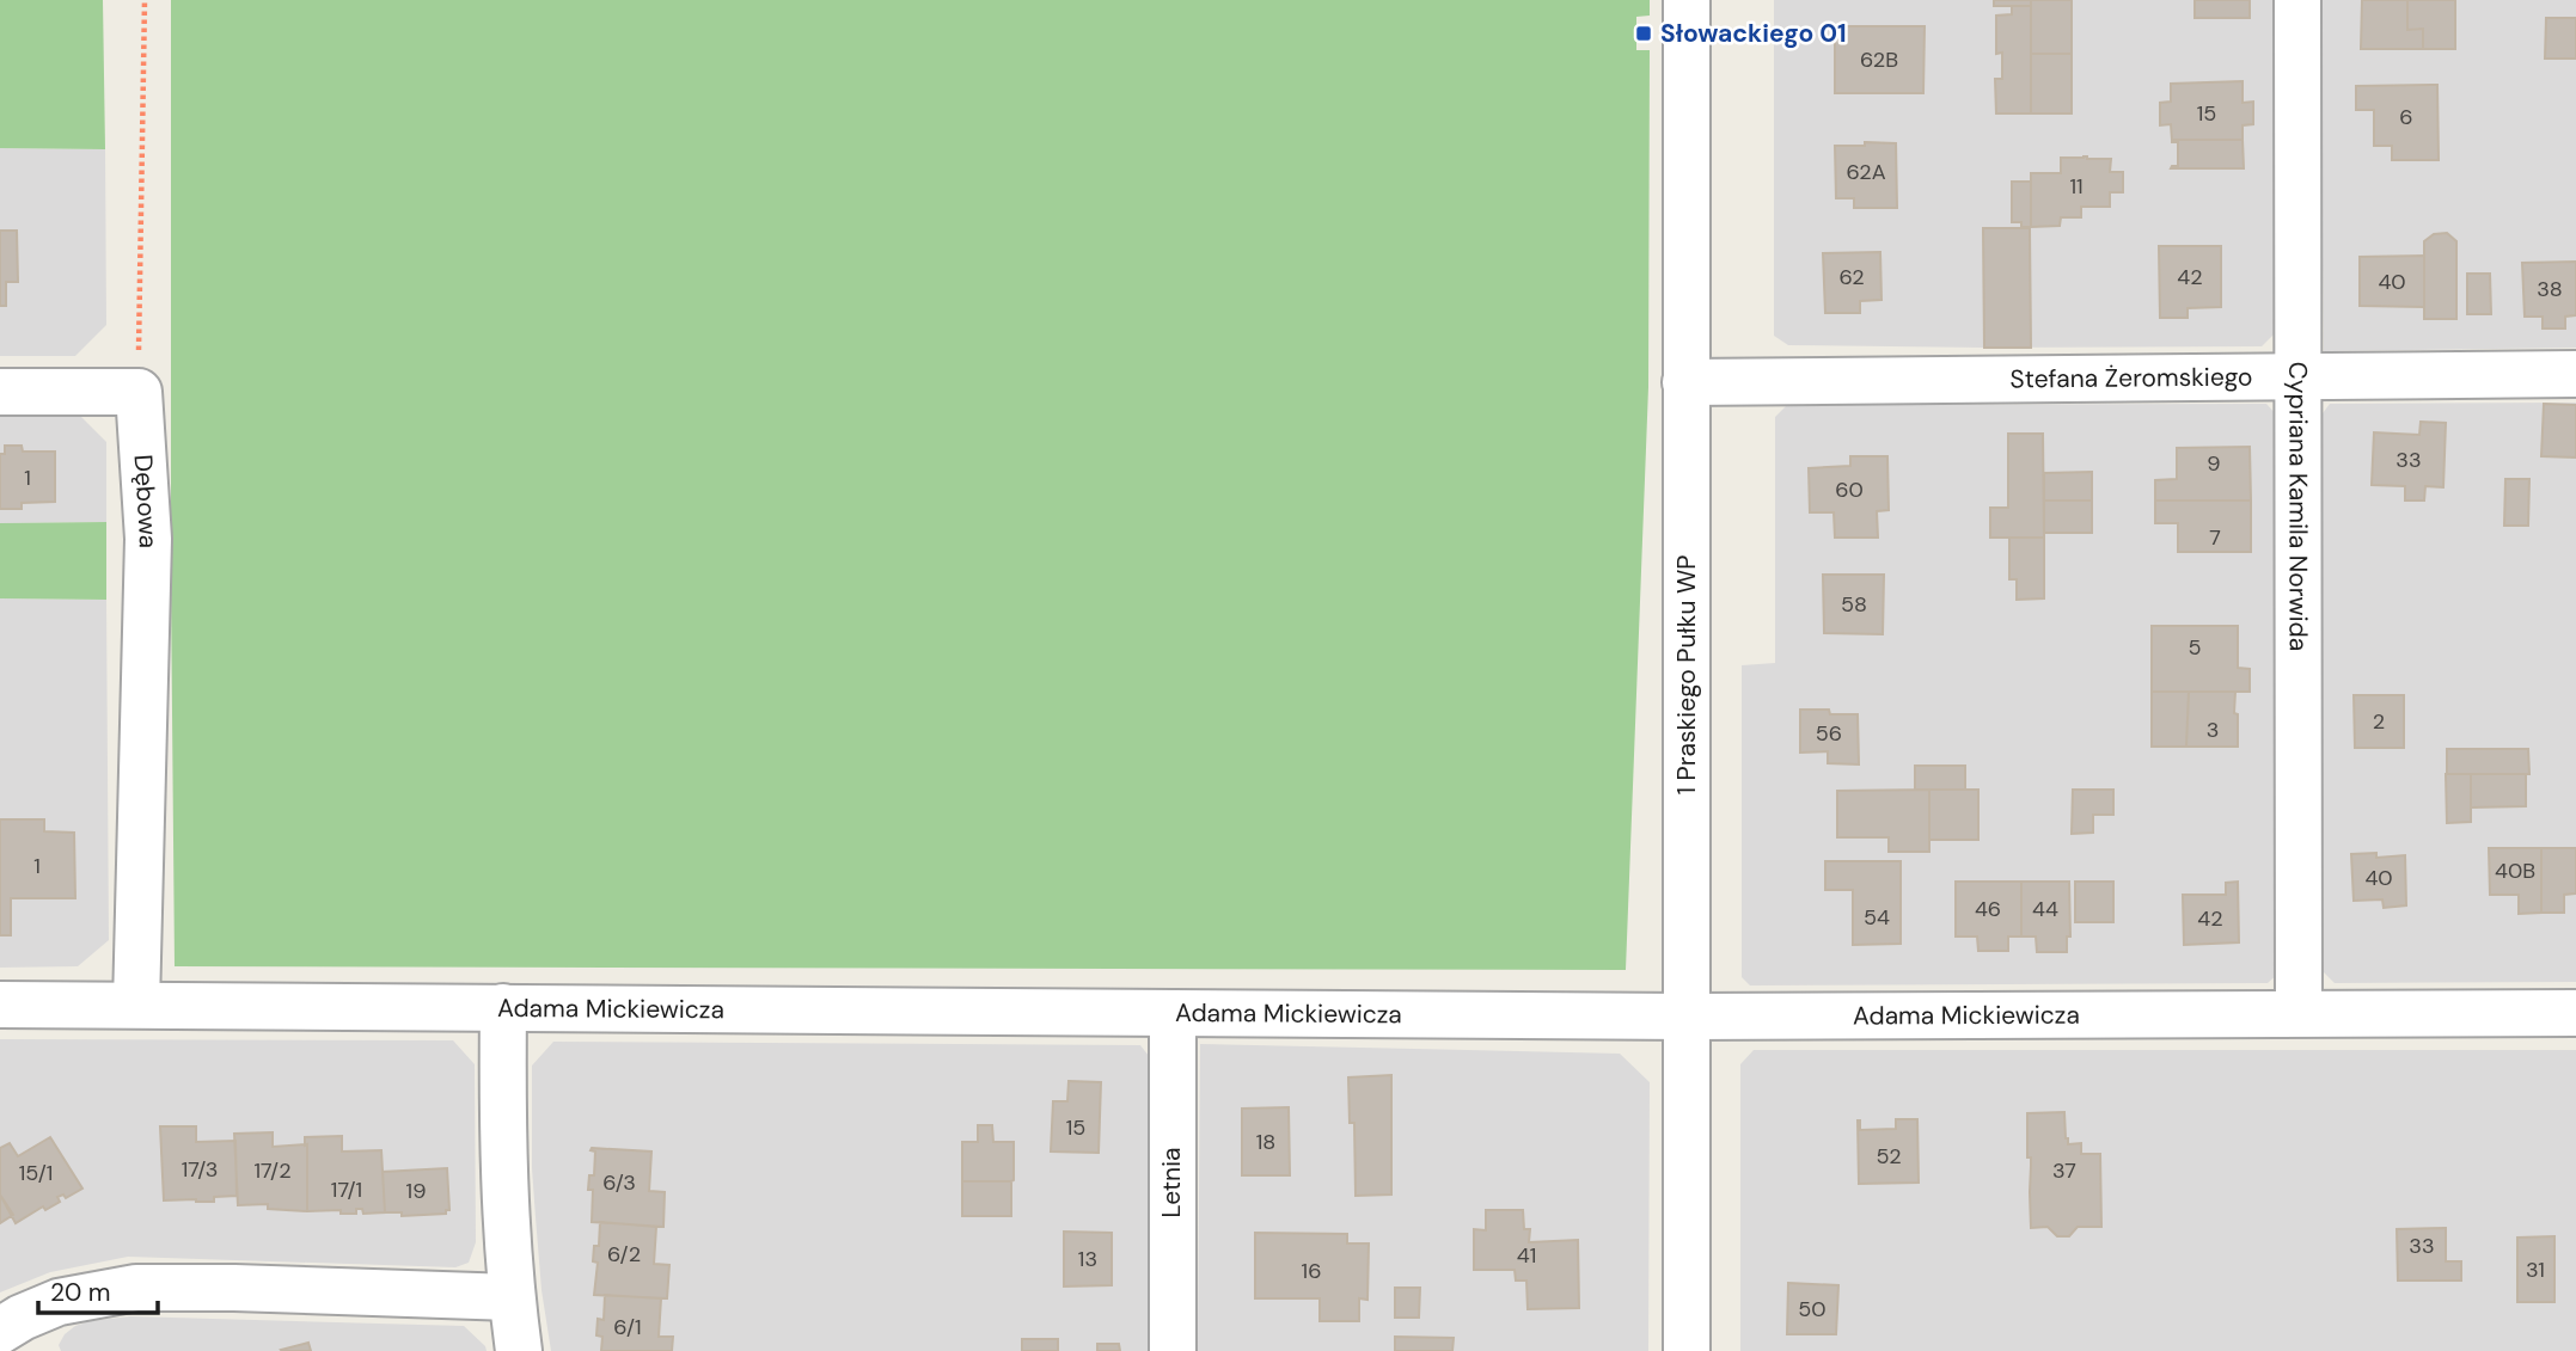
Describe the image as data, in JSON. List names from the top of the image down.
{
  "streets": {
    "street": [
      "Stefana Żeromskiego",
      "Dębowa",
      "Cypriana Kamila Norwida",
      "1 Praskiego Pułku WP",
      "Adama Mickiewicza",
      "Letnia"
    ]
  },
  "crossings": [
    ["Stefana Żeromskiego", "Cypriana Kamila Norwida"],
    ["Stefana Żeromskiego", "1 Praskiego Pułku WP"],
    ["Dębowa", "Adama Mickiewicza"],
    ["Cypriana Kamila Norwida", "Adama Mickiewicza"],
    ["1 Praskiego Pułku WP", "Adama Mickiewicza"],
    ["Adama Mickiewicza", "Letnia"]
  ],
  "places": {
    "transit": ["Słowackiego 01"]
  },
  "house_numbers": [
    "62B",
    "15",
    "6",
    "62A",
    "11",
    "62",
    "42",
    "40",
    "38",
    "33",
    "9",
    "1",
    "60",
    "7",
    "58",
    "5",
    "2",
    "3",
    "56",
    "1",
    "40B",
    "40",
    "46",
    "44",
    "54",
    "42",
    "15",
    "18",
    "52",
    "17/3",
    "17/2",
    "37",
    "15/1",
    "6/3",
    "17/1",
    "19",
    "33",
    "6/2",
    "41",
    "13",
    "31",
    "16",
    "50",
    "6/1"
  ],
  "scale_bar": "20 m"
}
